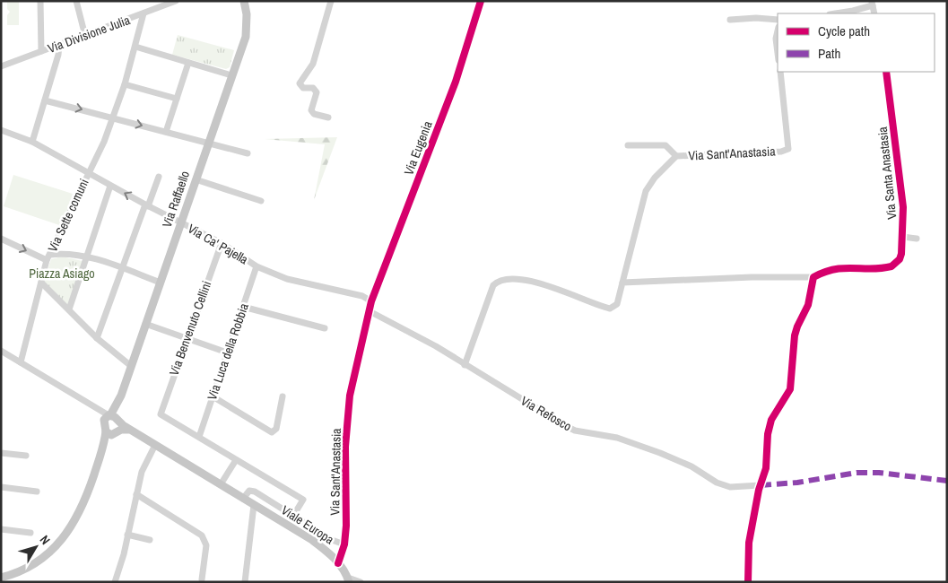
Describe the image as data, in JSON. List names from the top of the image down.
{
  "streets": {
    "main road": ["Via Raffaello", "Viale Europa"],
    "street": [
      "Via Divisione Julia",
      "Via Eugenia",
      "Via Sant'Anastasia",
      "Via Santa Anastasia",
      "Via Sette comuni",
      "Via Ca' Pajella",
      "Via Benvenuto Cellini",
      "Via Luca della Robbia",
      "Via Refosco"
    ]
  },
  "crossings": [
    ["Via Divisione Julia", "Via Sette comuni"],
    ["Via Eugenia", "Via Sant'Anastasia"],
    ["Via Eugenia", "Via Ca' Pajella"],
    ["Via Sant'Anastasia", "Via Ca' Pajella"],
    ["Via Sant'Anastasia", "Via Refosco"],
    ["Via Sant'Anastasia", "Viale Europa"],
    ["Via Raffaello", "Via Ca' Pajella"],
    ["Via Raffaello", "Viale Europa"],
    ["Via Sette comuni", "Via Ca' Pajella"],
    ["Via Sette comuni", "Viale Europa"],
    ["Via Ca' Pajella", "Via Benvenuto Cellini"],
    ["Via Ca' Pajella", "Via Luca della Robbia"],
    ["Via Benvenuto Cellini", "Via Luca della Robbia"]
  ],
  "parks": ["Piazza Asiago"],
  "legend": ["Cycle path", "Path"],
  "north": "top right"
}
